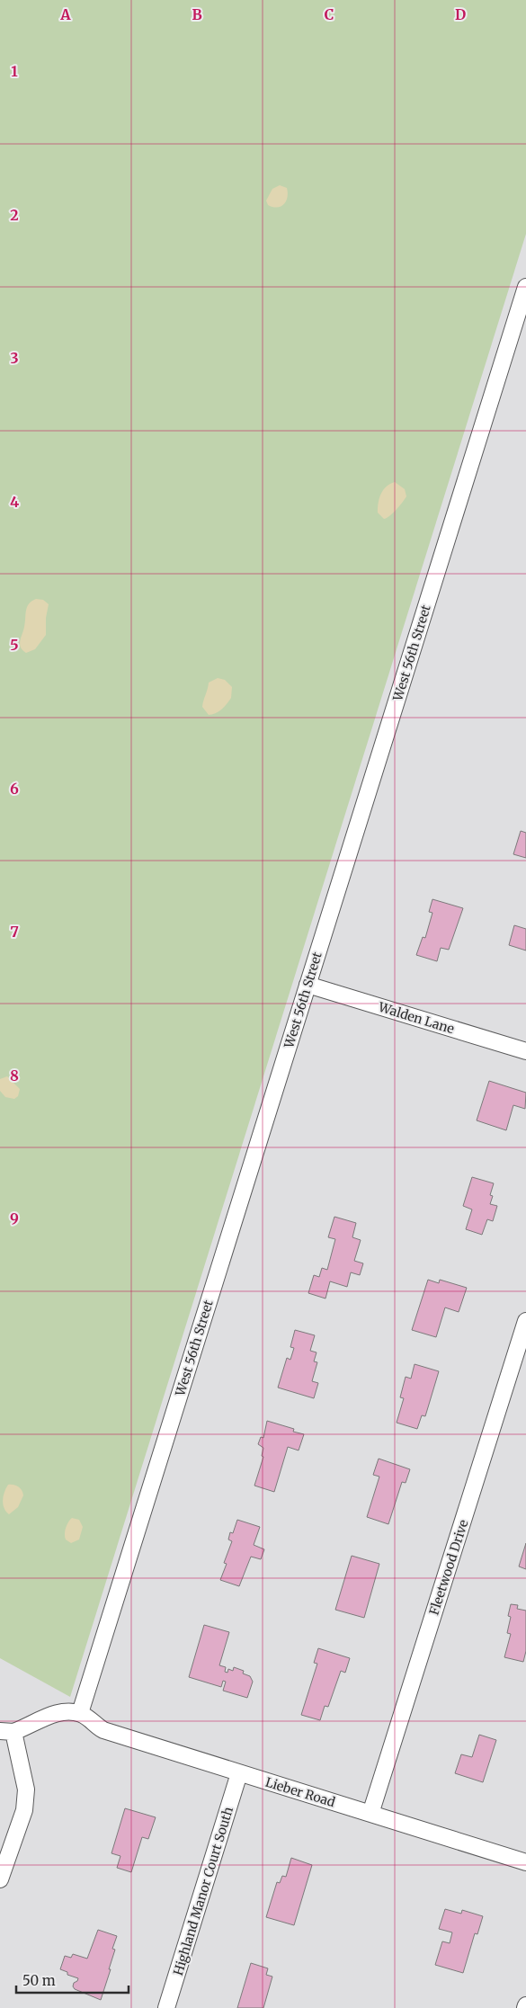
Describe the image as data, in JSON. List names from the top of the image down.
{
  "streets": {
    "street": [
      "West 56th Street",
      "Walden Lane",
      "Fleetwood Drive",
      "Lieber Road",
      "Highland Manor Court South"
    ]
  },
  "crossings": [
    ["West 56th Street", "Walden Lane"],
    ["West 56th Street", "Lieber Road"],
    ["Fleetwood Drive", "Lieber Road"],
    ["Lieber Road", "Highland Manor Court South"]
  ],
  "scale_bar": "50 m",
  "grid": {
    "columns": [
      "A",
      "B",
      "C",
      "D"
    ],
    "rows": [
      "1",
      "2",
      "3",
      "4",
      "5",
      "6",
      "7",
      "8",
      "9"
    ]
  }
}
